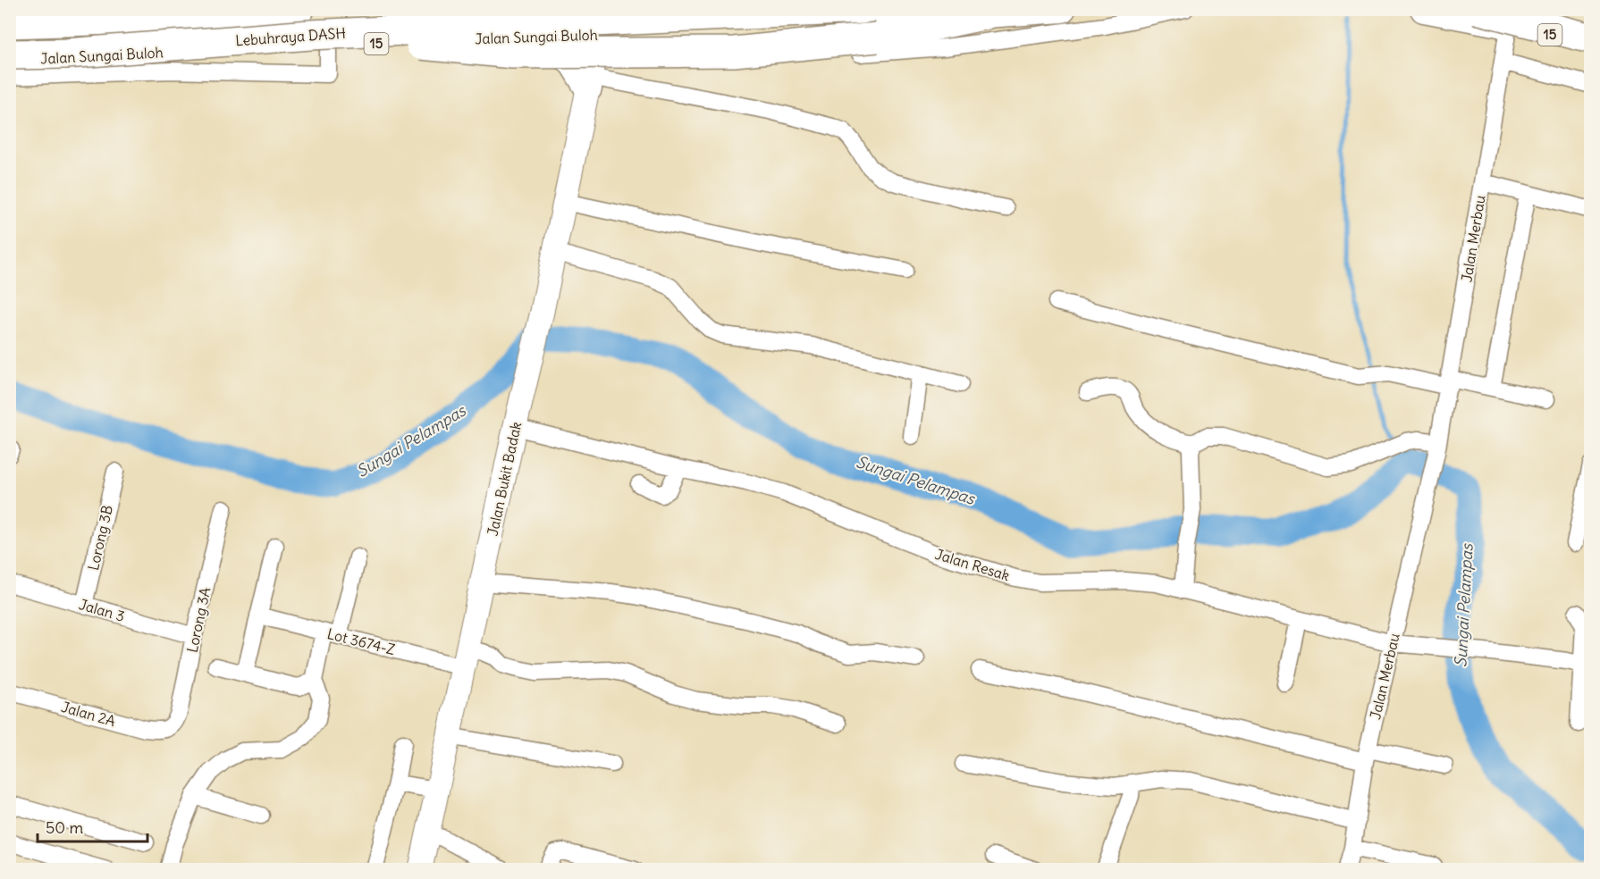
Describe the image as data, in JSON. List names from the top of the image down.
{
  "streets": {
    "highway": ["15", "Lebuhraya DASH", "Jalan Sungai Buloh"],
    "main road": ["Jalan Bukit Badak"],
    "street": [
      "Jalan Merbau",
      "Lorong 3B",
      "Jalan Resak",
      "Jalan 3",
      "Lorong 3A",
      "Lot 3674-Z",
      "Jalan 2A"
    ]
  },
  "crossings": [
    ["15", "Jalan Merbau"],
    ["Lebuhraya DASH", "Jalan Sungai Buloh"],
    ["Jalan Sungai Buloh", "Jalan Bukit Badak"],
    ["Jalan Merbau", "Jalan Resak"],
    ["Jalan Bukit Badak", "Jalan Resak"],
    ["Jalan Bukit Badak", "Lot 3674-Z"],
    ["Lorong 3B", "Jalan 3"],
    ["Jalan 3", "Lorong 3A"],
    ["Lorong 3A", "Jalan 2A"]
  ],
  "water": ["Sungai Pelampas"],
  "scale_bar": "50 m"
}
